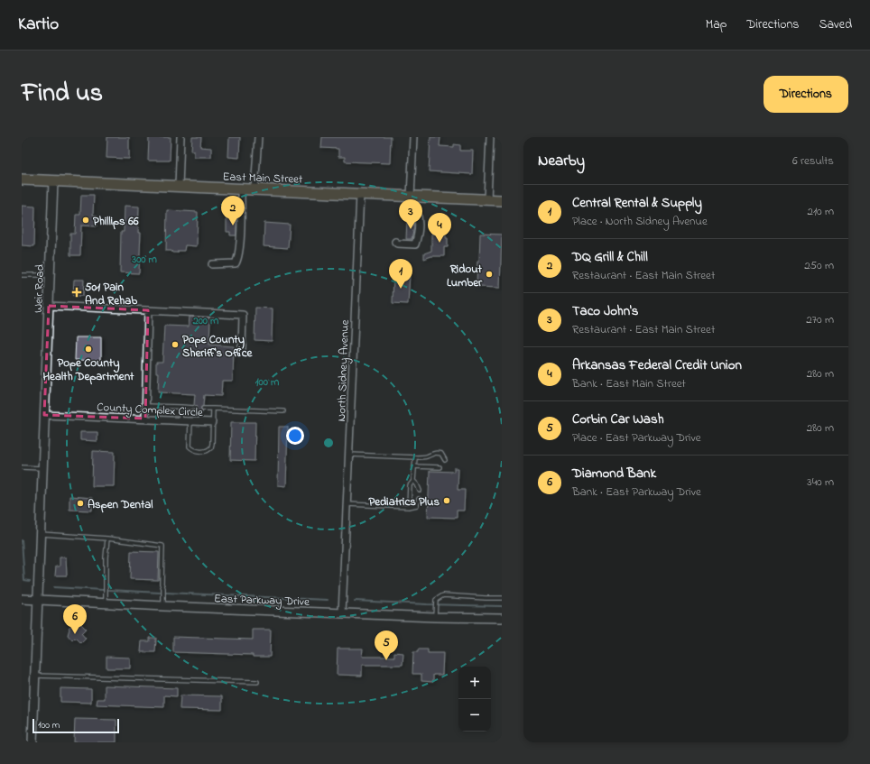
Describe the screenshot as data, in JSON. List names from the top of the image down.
{
  "streets": {
    "main road": ["East Main Street", "Weir Road", "East Parkway Drive"],
    "street": ["North Sidney Avenue", "County Complex Circle"]
  },
  "crossings": [
    ["East Main Street", "Weir Road"],
    ["East Main Street", "North Sidney Avenue"],
    ["Weir Road", "County Complex Circle"],
    ["Weir Road", "East Parkway Drive"],
    ["North Sidney Avenue", "East Parkway Drive"]
  ],
  "places": {
    "other": [
      "Phillips 66",
      "Ridout Lumber",
      "Pope County Sheriff's Office",
      "Pope County Health Department",
      "Pediatrics Plus",
      "Aspen Dental"
    ],
    "health": ["501 Pain And Rehab"]
  },
  "scale_bar": "100 m",
  "page": {
    "header": "Kartio",
    "nav": ["Map", "Directions", "Saved"],
    "title": "Find us",
    "buttons": "Directions",
    "heading": ["Nearby", "6 results"],
    "list": [
      {
        "mark": "1",
        "name": "Central Rental & Supply",
        "note": "Place · North Sidney Avenue",
        "value": "210 m"
      },
      {
        "mark": "2",
        "name": "DQ Grill & Chill",
        "note": "Restaurant · East Main Street",
        "value": "250 m"
      },
      {
        "mark": "3",
        "name": "Taco John's",
        "note": "Restaurant · East Main Street",
        "value": "270 m"
      },
      {
        "mark": "4",
        "name": "Arkansas Federal Credit Union",
        "note": "Bank · East Main Street",
        "value": "280 m"
      },
      {
        "mark": "5",
        "name": "Corbin Car Wash",
        "note": "Place · East Parkway Drive",
        "value": "280 m"
      },
      {
        "mark": "6",
        "name": "Diamond Bank",
        "note": "Bank · East Parkway Drive",
        "value": "340 m"
      }
    ],
    "pins": [
      "2",
      "3",
      "4",
      "1",
      "6",
      "5"
    ],
    "map_buttons": ["+", "−"],
    "scale": "100 m"
  },
  "rings": ["300 m", "200 m", "100 m"]
}
